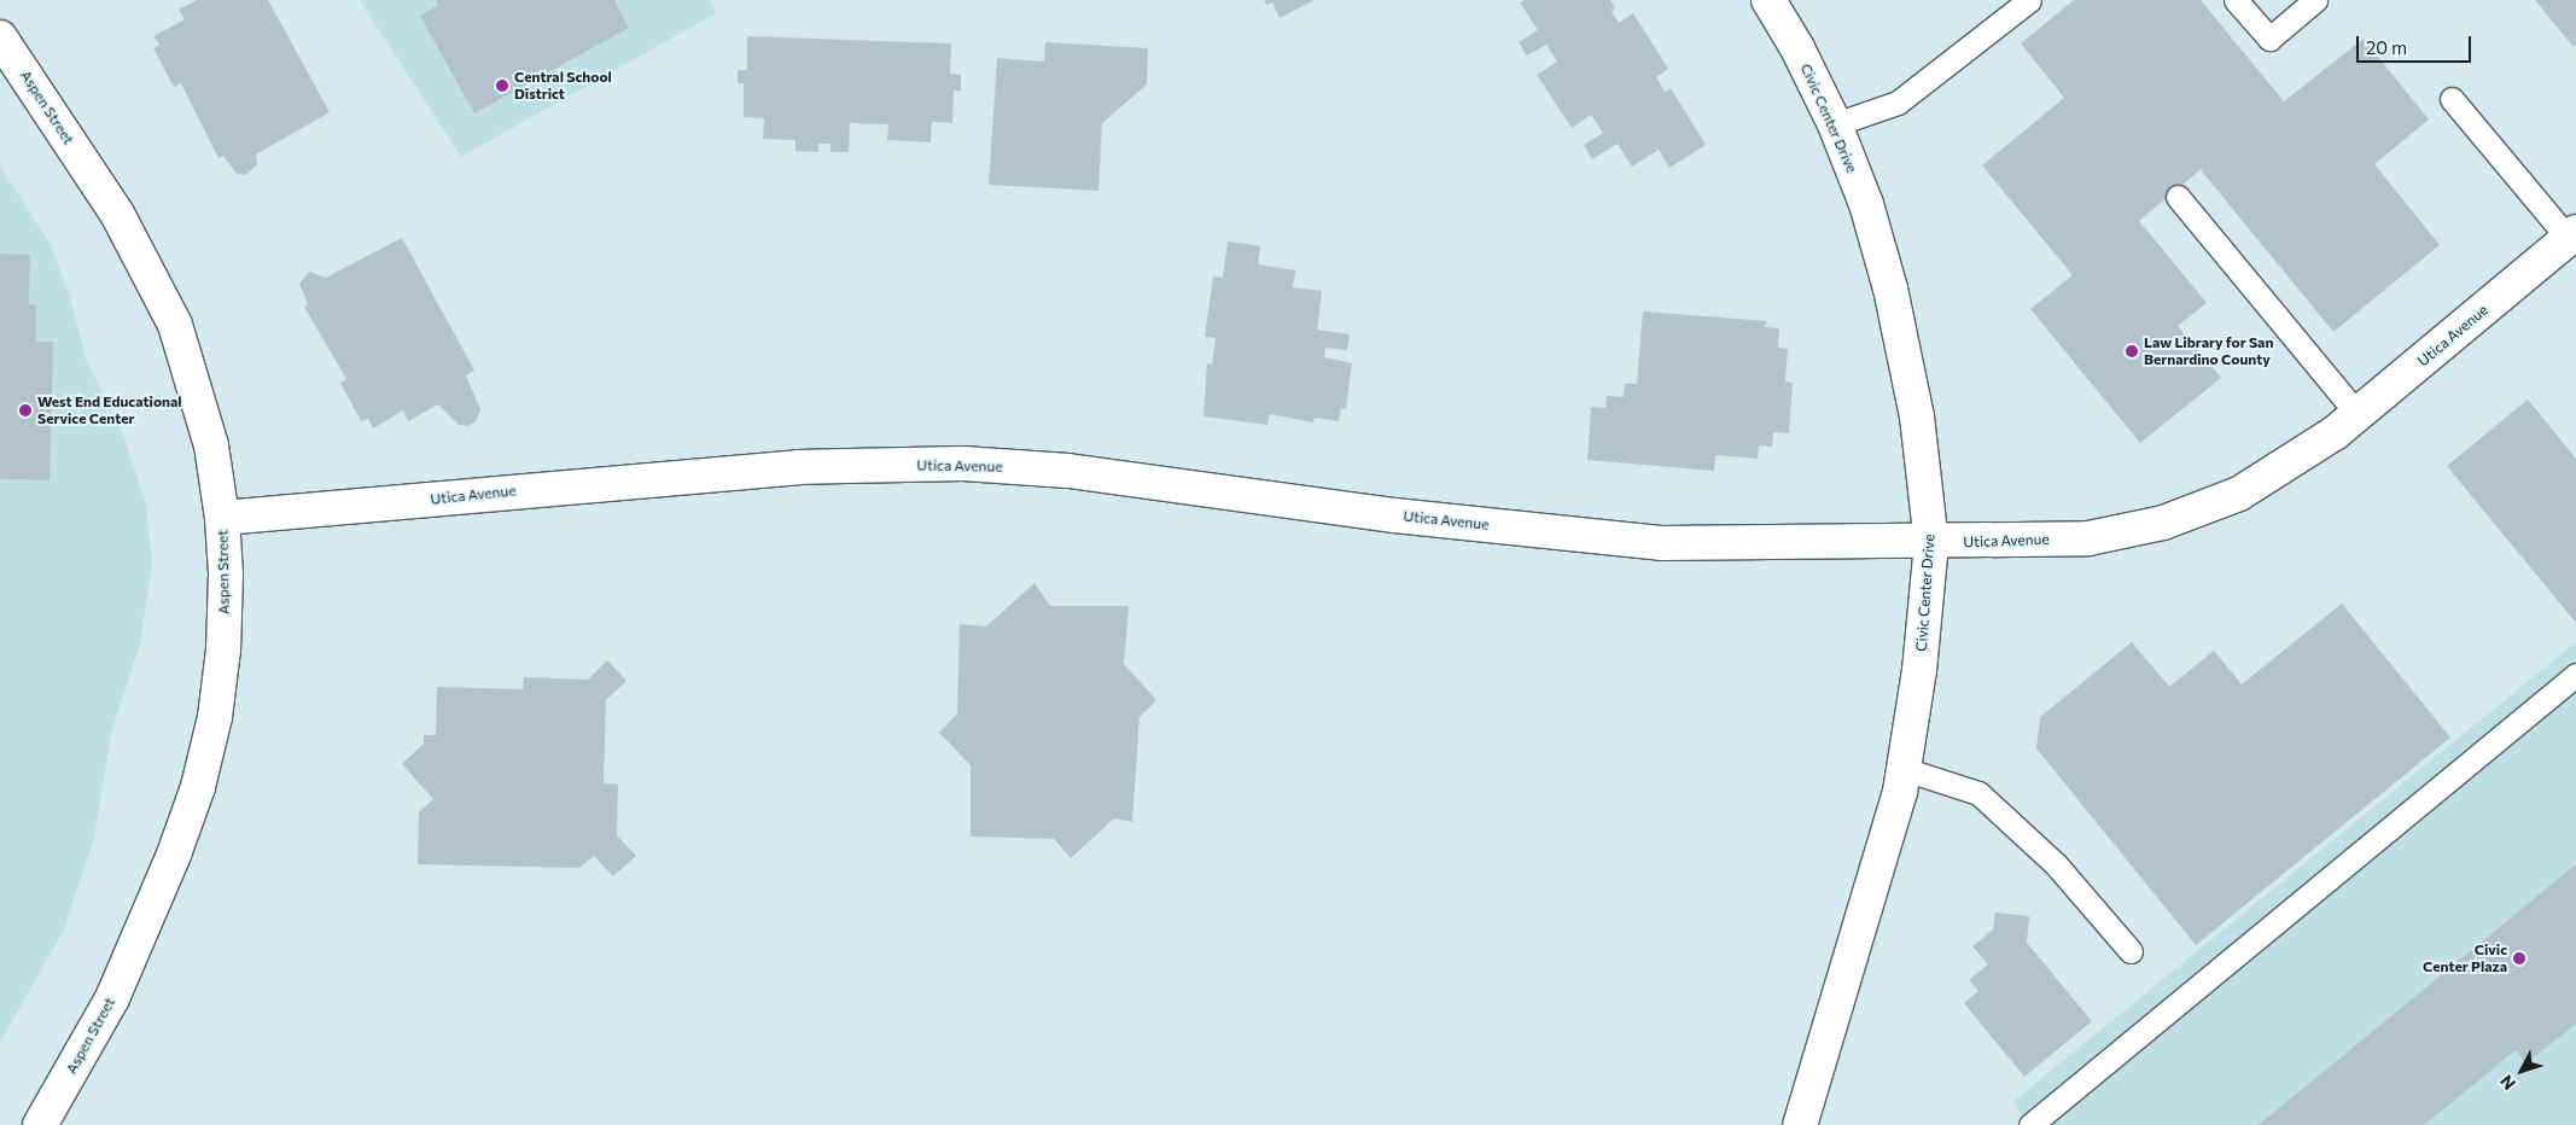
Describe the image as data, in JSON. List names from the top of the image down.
{
  "streets": {
    "street": ["Aspen Street", "Civic Center Drive", "Utica Avenue"]
  },
  "crossings": [
    ["Aspen Street", "Utica Avenue"],
    ["Civic Center Drive", "Utica Avenue"]
  ],
  "places": [
    "Central School District",
    "Law Library for San Bernardino County",
    "West End Educational Service Center",
    "Civic Center Plaza"
  ],
  "scale_bar": "20 m",
  "north": "bottom left"
}
